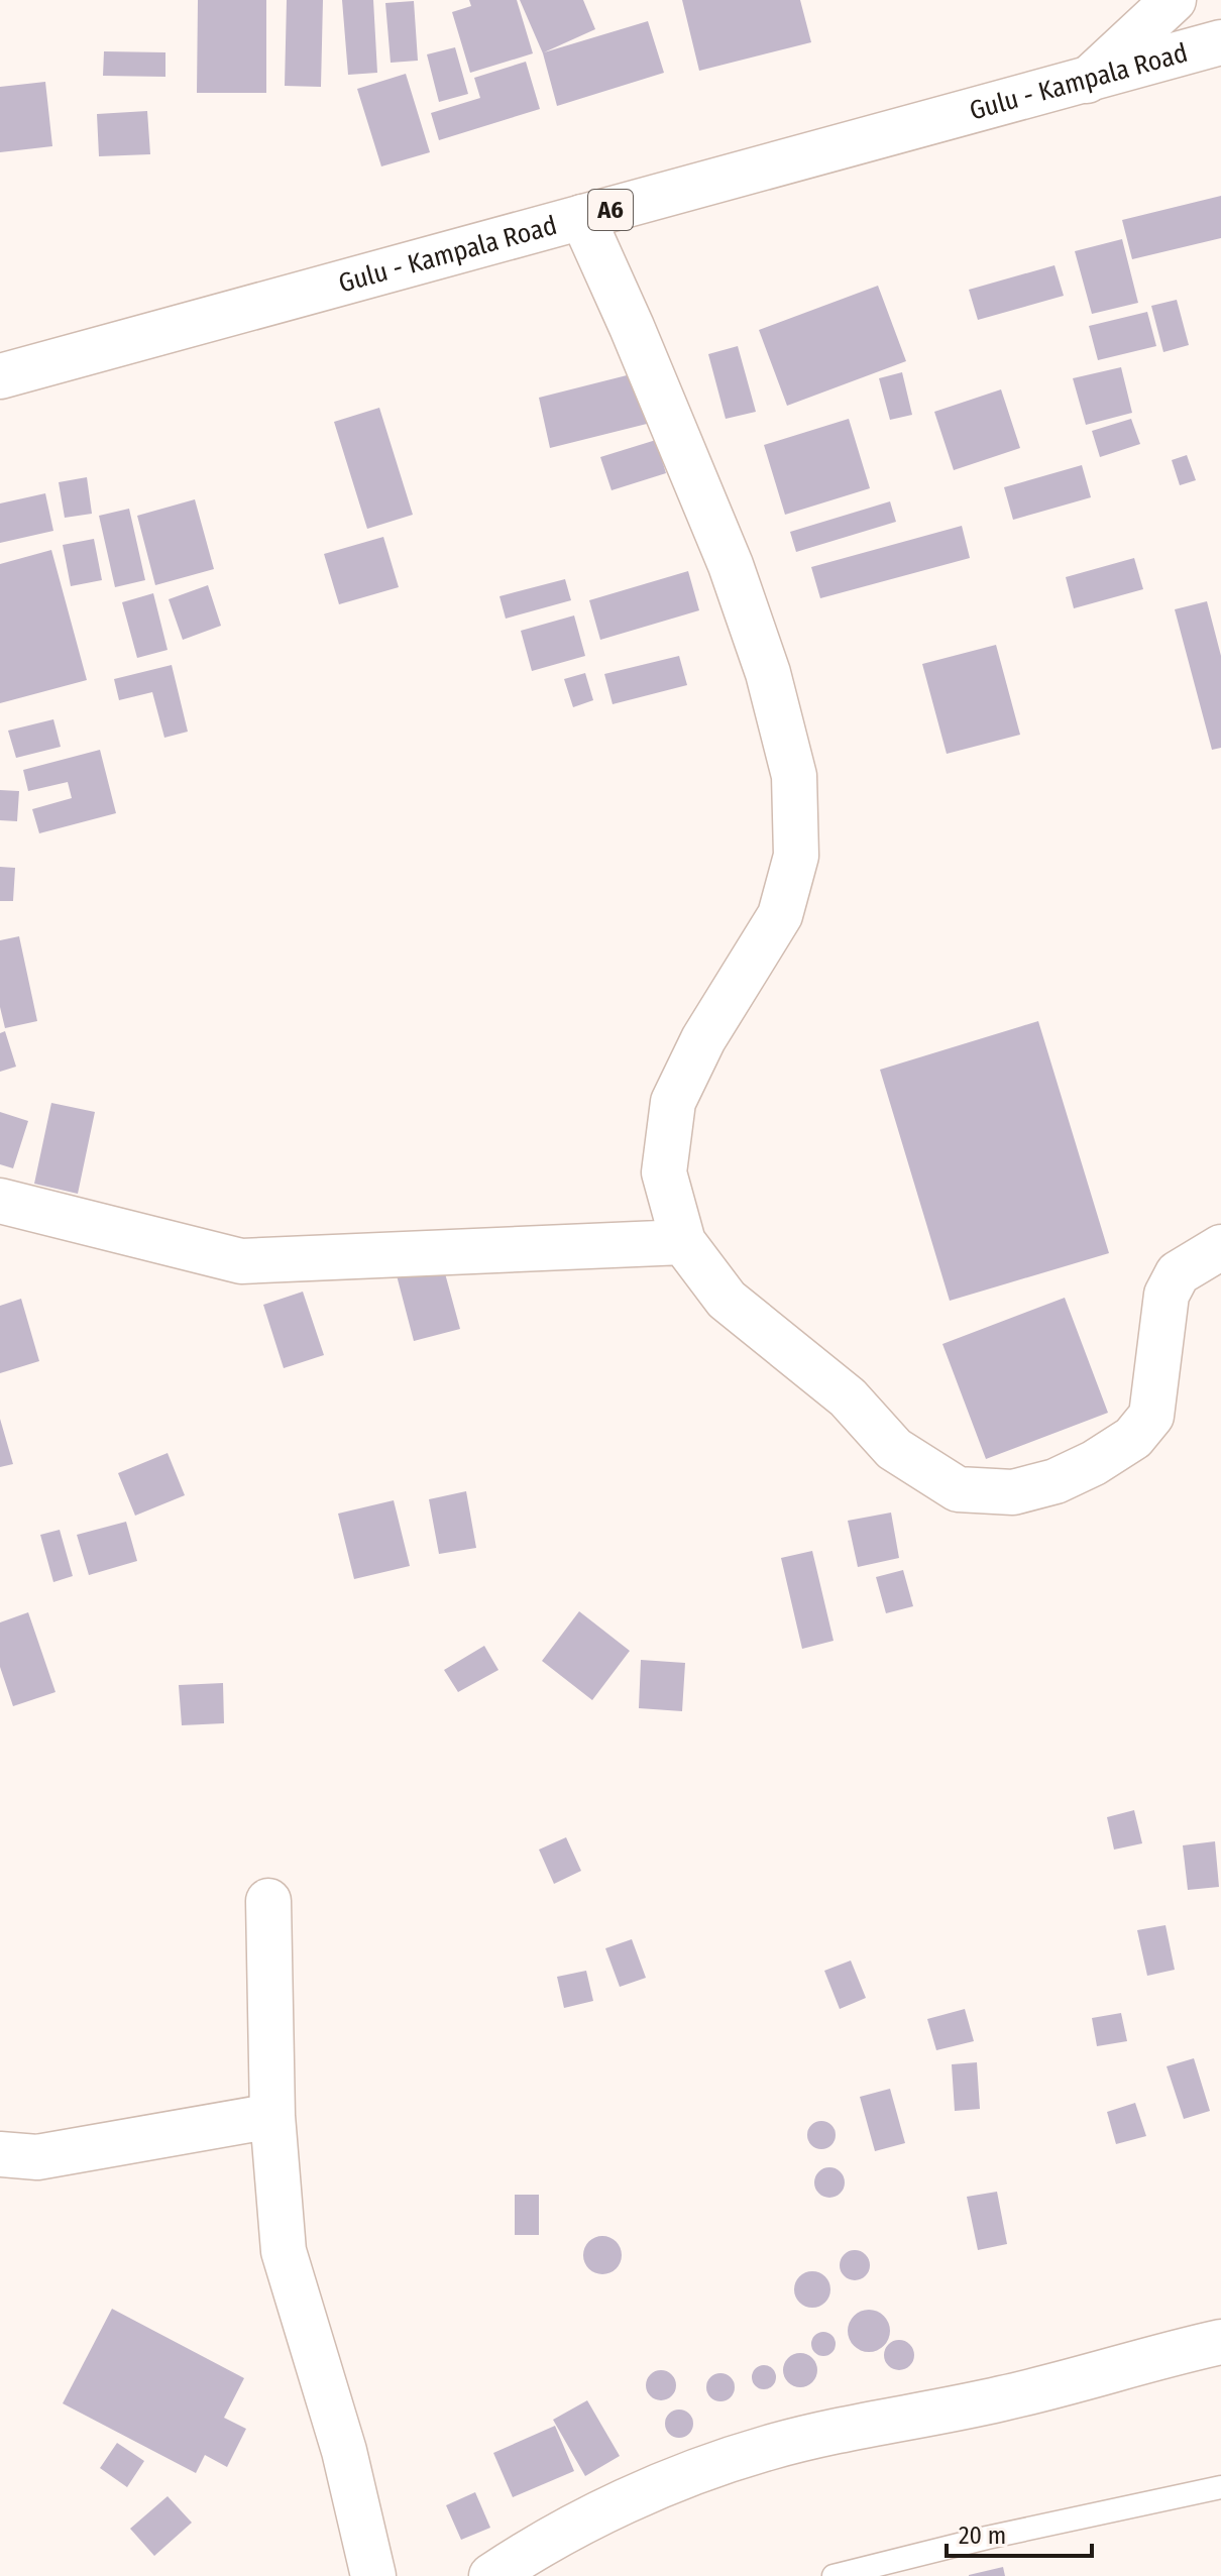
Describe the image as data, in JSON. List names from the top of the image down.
{
  "streets": {
    "street": ["Gulu - Kampala Road", "A6"]
  },
  "scale_bar": "20 m"
}
